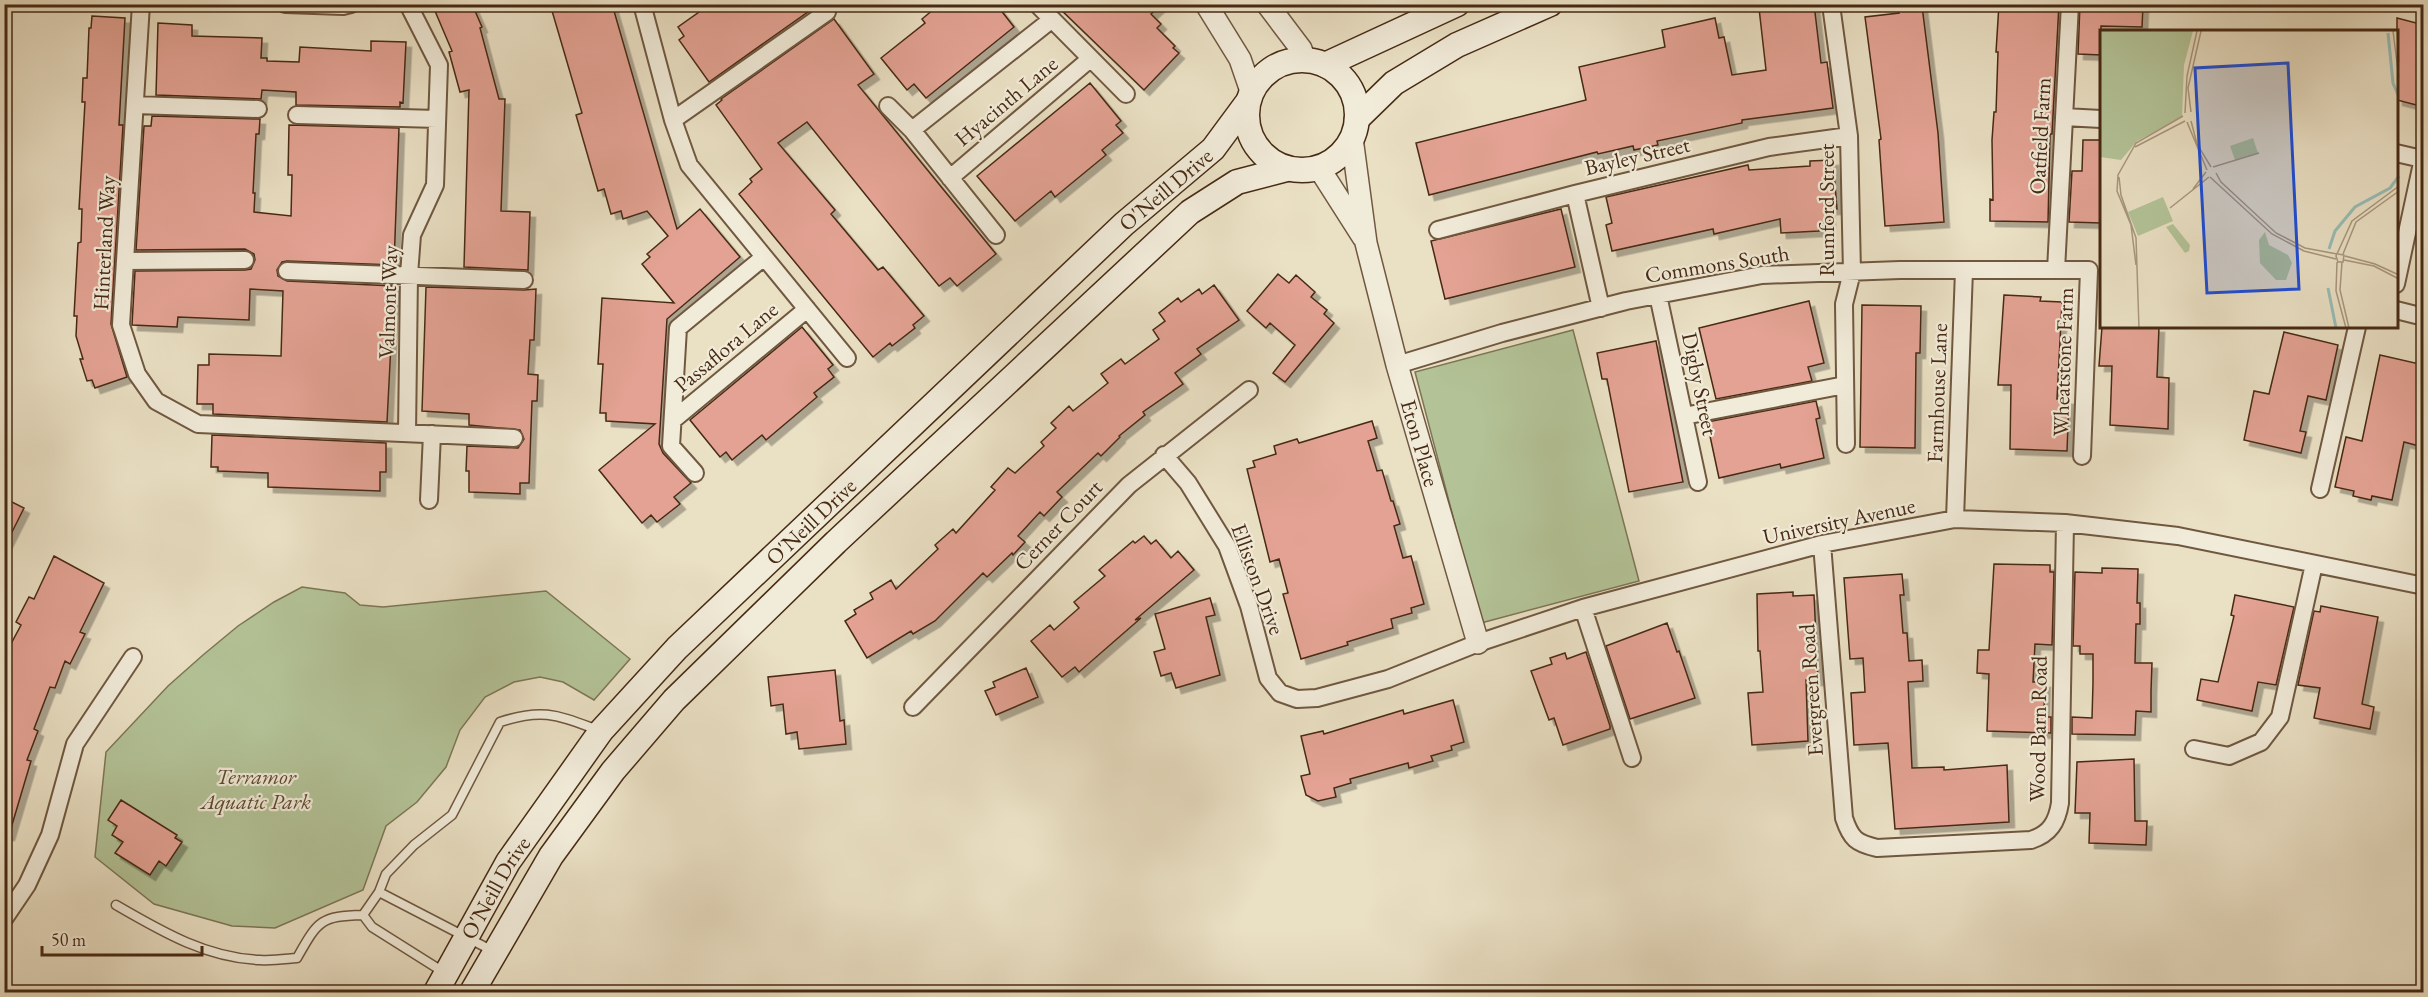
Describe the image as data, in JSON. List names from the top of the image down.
{
  "streets": {
    "main road": ["O'Neill Drive"],
    "street": [
      "Hyacinth Lane",
      "Oatfield Farm",
      "Bayley Street",
      "Rumford Street",
      "Hinterland Way",
      "Commons South",
      "Valmont Way",
      "Passaflora Lane",
      "Wheatstone Farm",
      "Digby Street",
      "Farmhouse Lane",
      "Eton Place",
      "University Avenue",
      "Cerner Court",
      "Elliston Drive",
      "Evergreen Road",
      "Wood Barn Road"
    ]
  },
  "crossings": [
    ["Oatfield Farm", "Commons South"],
    ["Bayley Street", "Rumford Street"],
    ["O'Neill Drive", "Eton Place"],
    ["Rumford Street", "Commons South"],
    ["Hinterland Way", "Valmont Way"],
    ["Commons South", "Wheatstone Farm"],
    ["Commons South", "Digby Street"],
    ["Commons South", "Farmhouse Lane"],
    ["Commons South", "Eton Place"],
    ["Farmhouse Lane", "University Avenue"],
    ["Eton Place", "University Avenue"],
    ["University Avenue", "Elliston Drive"],
    ["University Avenue", "Evergreen Road"],
    ["University Avenue", "Wood Barn Road"],
    ["Cerner Court", "Elliston Drive"],
    ["Evergreen Road", "Wood Barn Road"]
  ],
  "parks": ["Terramor Aquatic Park"],
  "scale_bar": "50 m"
}
